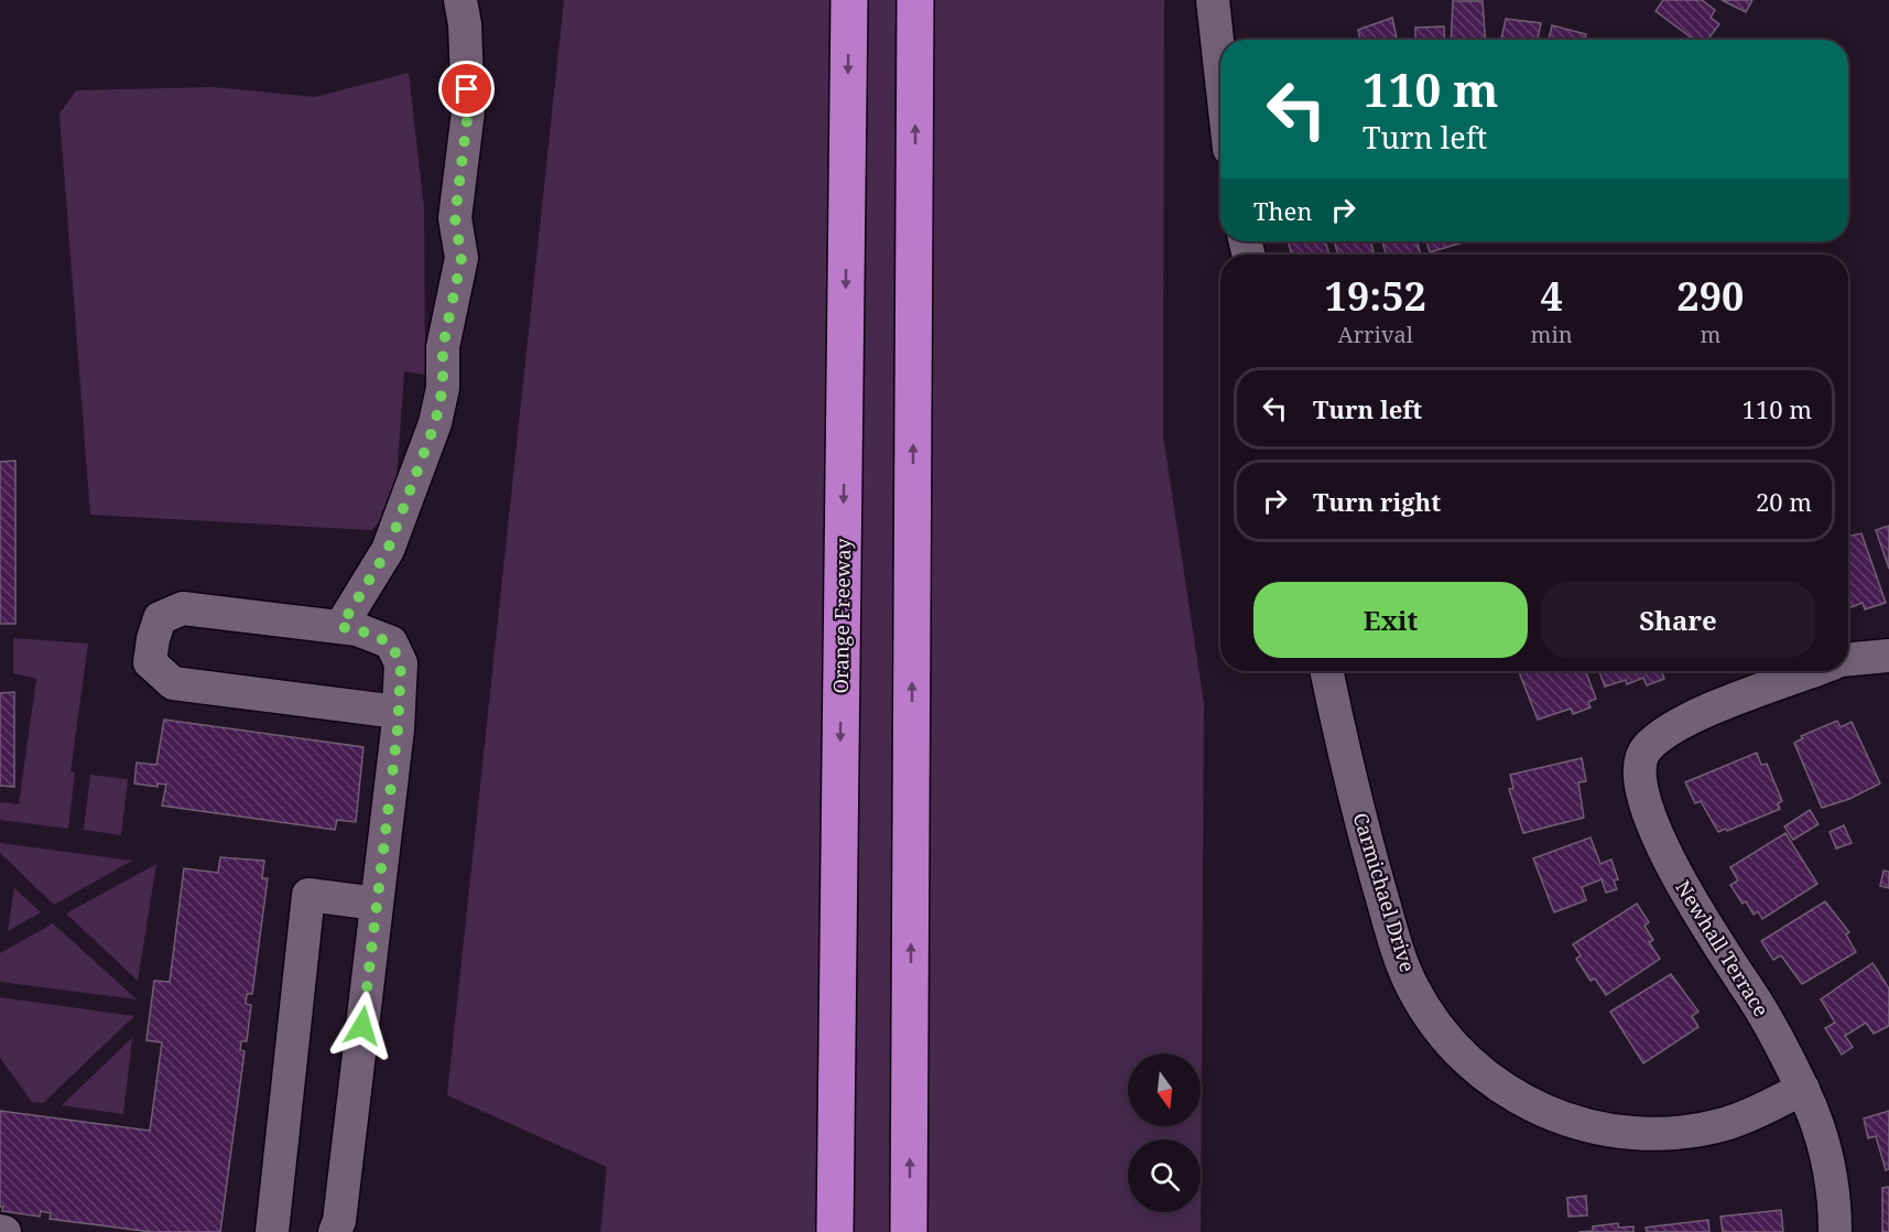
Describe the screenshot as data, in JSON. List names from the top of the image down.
{
  "streets": {
    "highway": ["Orange Freeway"],
    "street": ["Carmichael Drive", "Newhall Terrace"]
  },
  "crossings": [
    ["Carmichael Drive", "Newhall Terrace"]
  ],
  "north": "bottom",
  "page": {
    "turn": ["110 m", "Turn left"],
    "then": "Then",
    "eta": [
      "19:52",
      "Arrival",
      "4",
      "min",
      "290",
      "m"
    ],
    "list": [
      {
        "name": "Turn left",
        "value": "110 m"
      },
      {
        "name": "Turn right",
        "value": "20 m"
      }
    ],
    "buttons": ["Exit", "Share"]
  }
}
